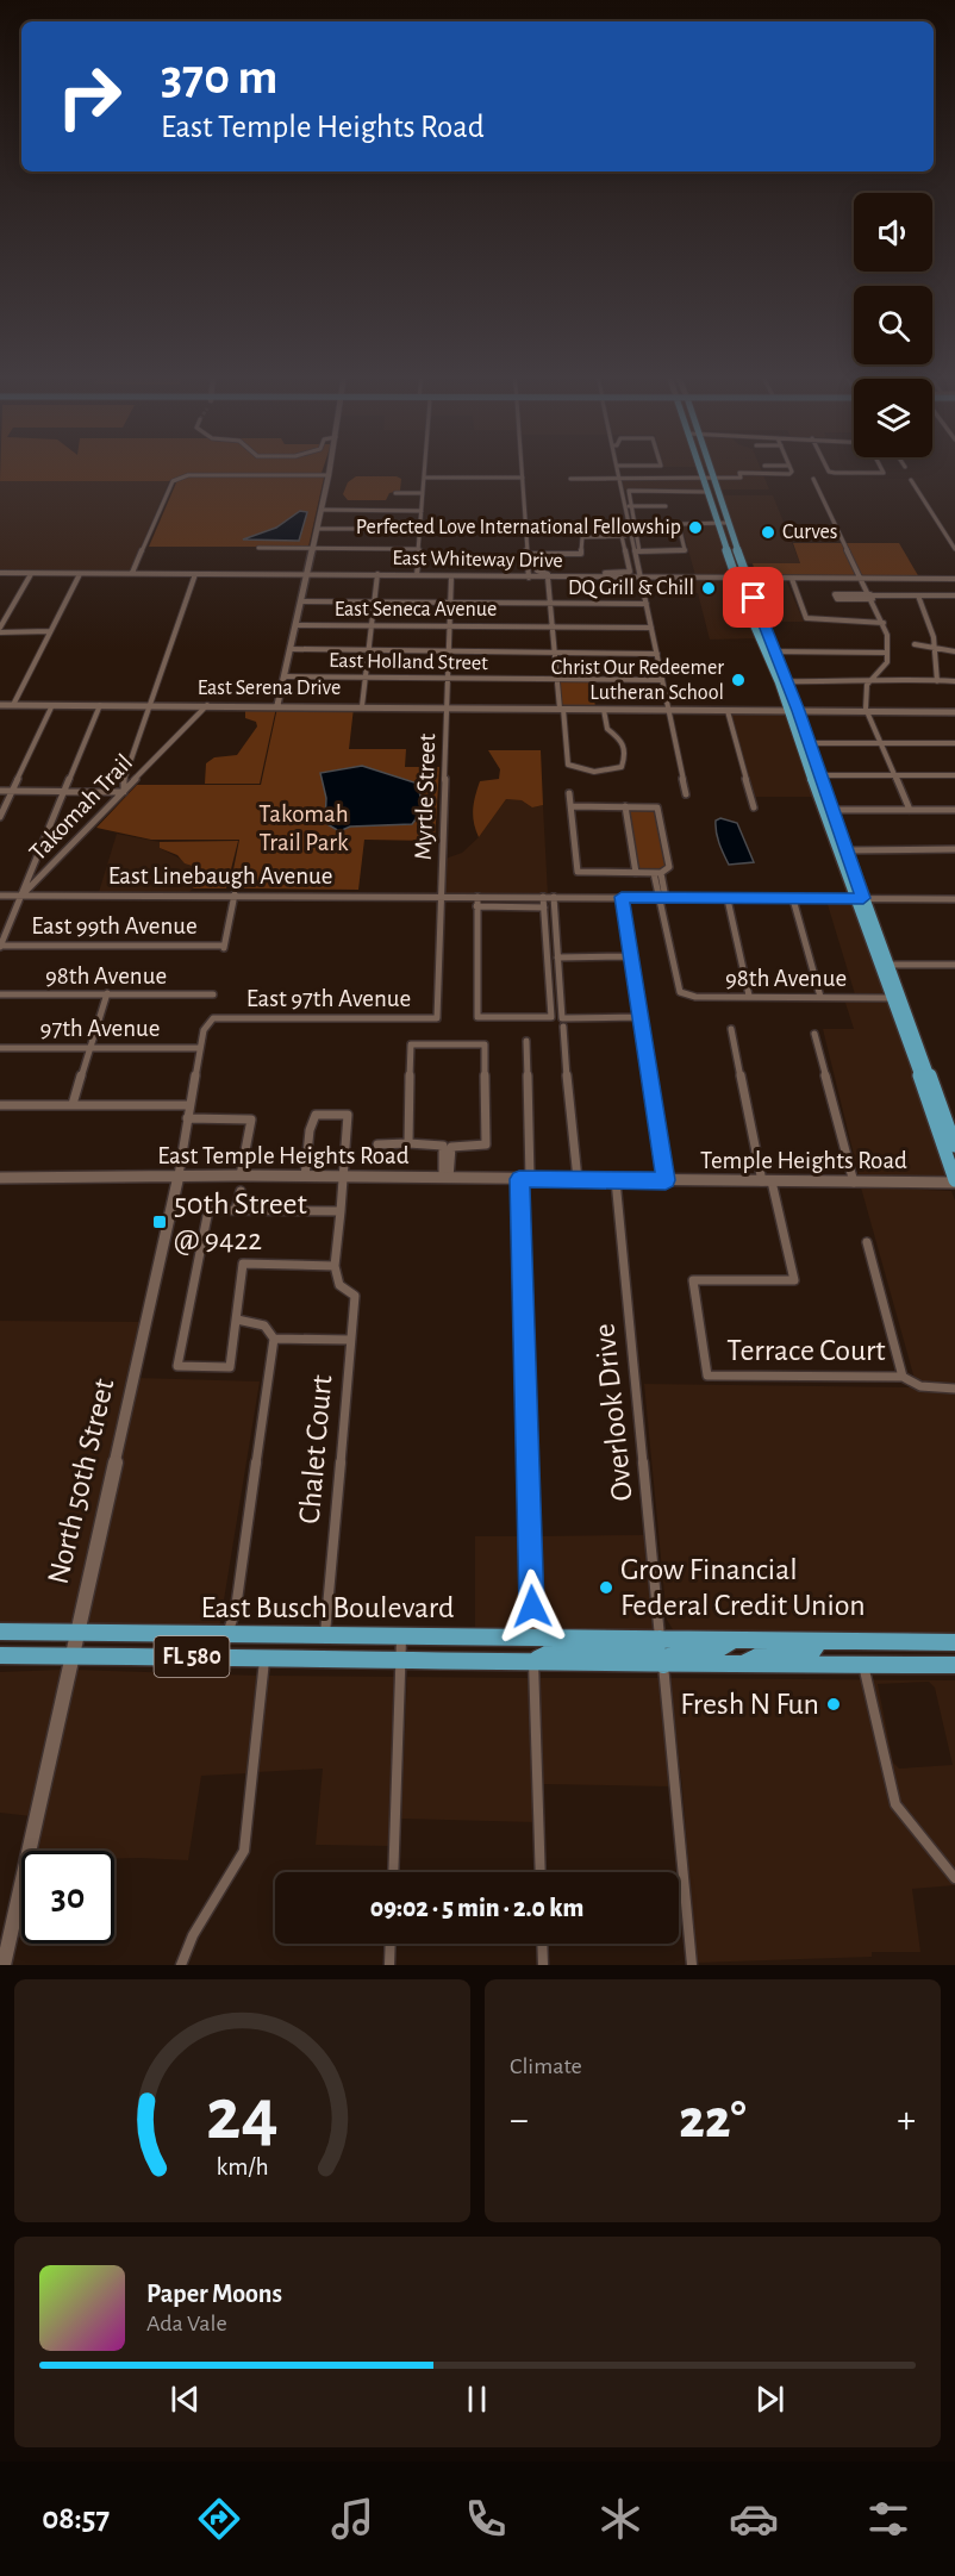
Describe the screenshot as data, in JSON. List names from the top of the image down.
{
  "streets": {
    "main road": ["East Busch Boulevard", "FL 580"],
    "street": [
      "East Whiteway Drive",
      "East Seneca Avenue",
      "East Holland Street",
      "East Serena Drive",
      "Myrtle Street",
      "Takomah Trail",
      "East Linebaugh Avenue",
      "East 99th Avenue",
      "98th Avenue",
      "East 97th Avenue",
      "97th Avenue",
      "East Temple Heights Road",
      "Temple Heights Road",
      "Terrace Court",
      "Overlook Drive",
      "Chalet Court",
      "North 50th Street"
    ]
  },
  "crossings": [
    ["East Whiteway Drive", "Myrtle Street"],
    ["East Seneca Avenue", "Myrtle Street"],
    ["East Holland Street", "Myrtle Street"],
    ["East Serena Drive", "Myrtle Street"],
    ["East Serena Drive", "Takomah Trail"],
    ["Myrtle Street", "East Linebaugh Avenue"],
    ["Myrtle Street", "East 97th Avenue"],
    ["Takomah Trail", "East Linebaugh Avenue"],
    ["Takomah Trail", "East 99th Avenue"],
    ["East Linebaugh Avenue", "East 99th Avenue"],
    ["East Linebaugh Avenue", "98th Avenue"],
    ["East 97th Avenue", "North 50th Street"],
    ["97th Avenue", "North 50th Street"],
    ["East Temple Heights Road", "Temple Heights Road"],
    ["East Temple Heights Road", "North 50th Street"],
    ["Temple Heights Road", "Terrace Court"],
    ["Temple Heights Road", "Overlook Drive"],
    ["Overlook Drive", "East Busch Boulevard"],
    ["Chalet Court", "East Busch Boulevard"],
    ["North 50th Street", "East Busch Boulevard"]
  ],
  "parks": ["Takomah Trail Park"],
  "places": {
    "other": [
      "Perfected Love International Fellowship",
      "Curves",
      "DQ Grill & Chill",
      "Christ Our Redeemer Lutheran School",
      "Grow Financial Federal Credit Union",
      "Fresh N Fun"
    ],
    "transit": ["50th Street @ 9422"]
  },
  "page": {
    "turn": ["370 m", "East Temple Heights Road"],
    "limit": "30",
    "trip": "09:02 · 5 min · 2.0 km",
    "tile": "Climate",
    "heat": ["−", "22°", "+"],
    "song": ["Paper Moons", "Ada Vale"],
    "tabs": "08:57",
    "gauge": ["24", "km/h"]
  }
}
